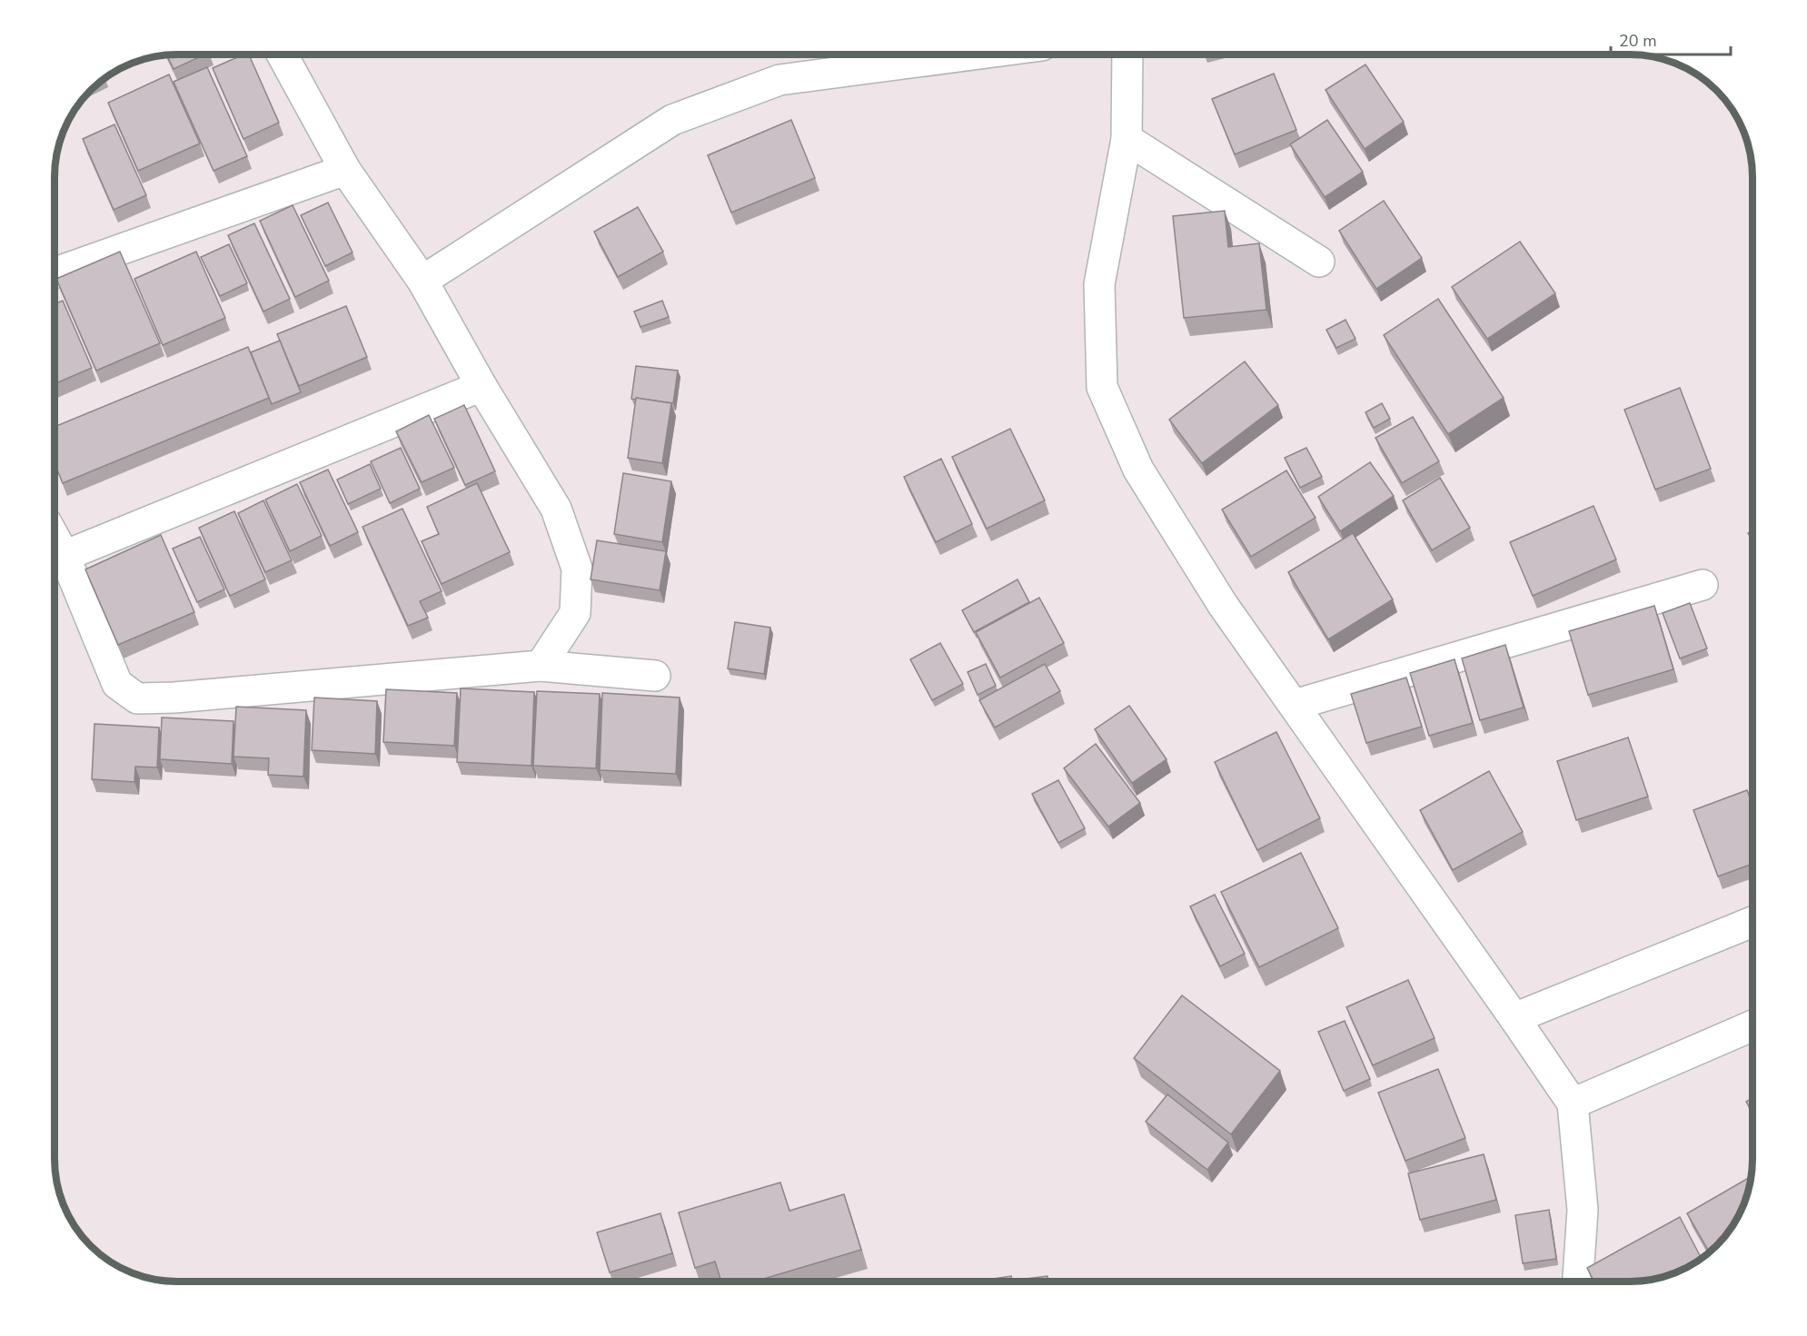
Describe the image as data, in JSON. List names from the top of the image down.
{
  "scale_bar": "20 m"
}
